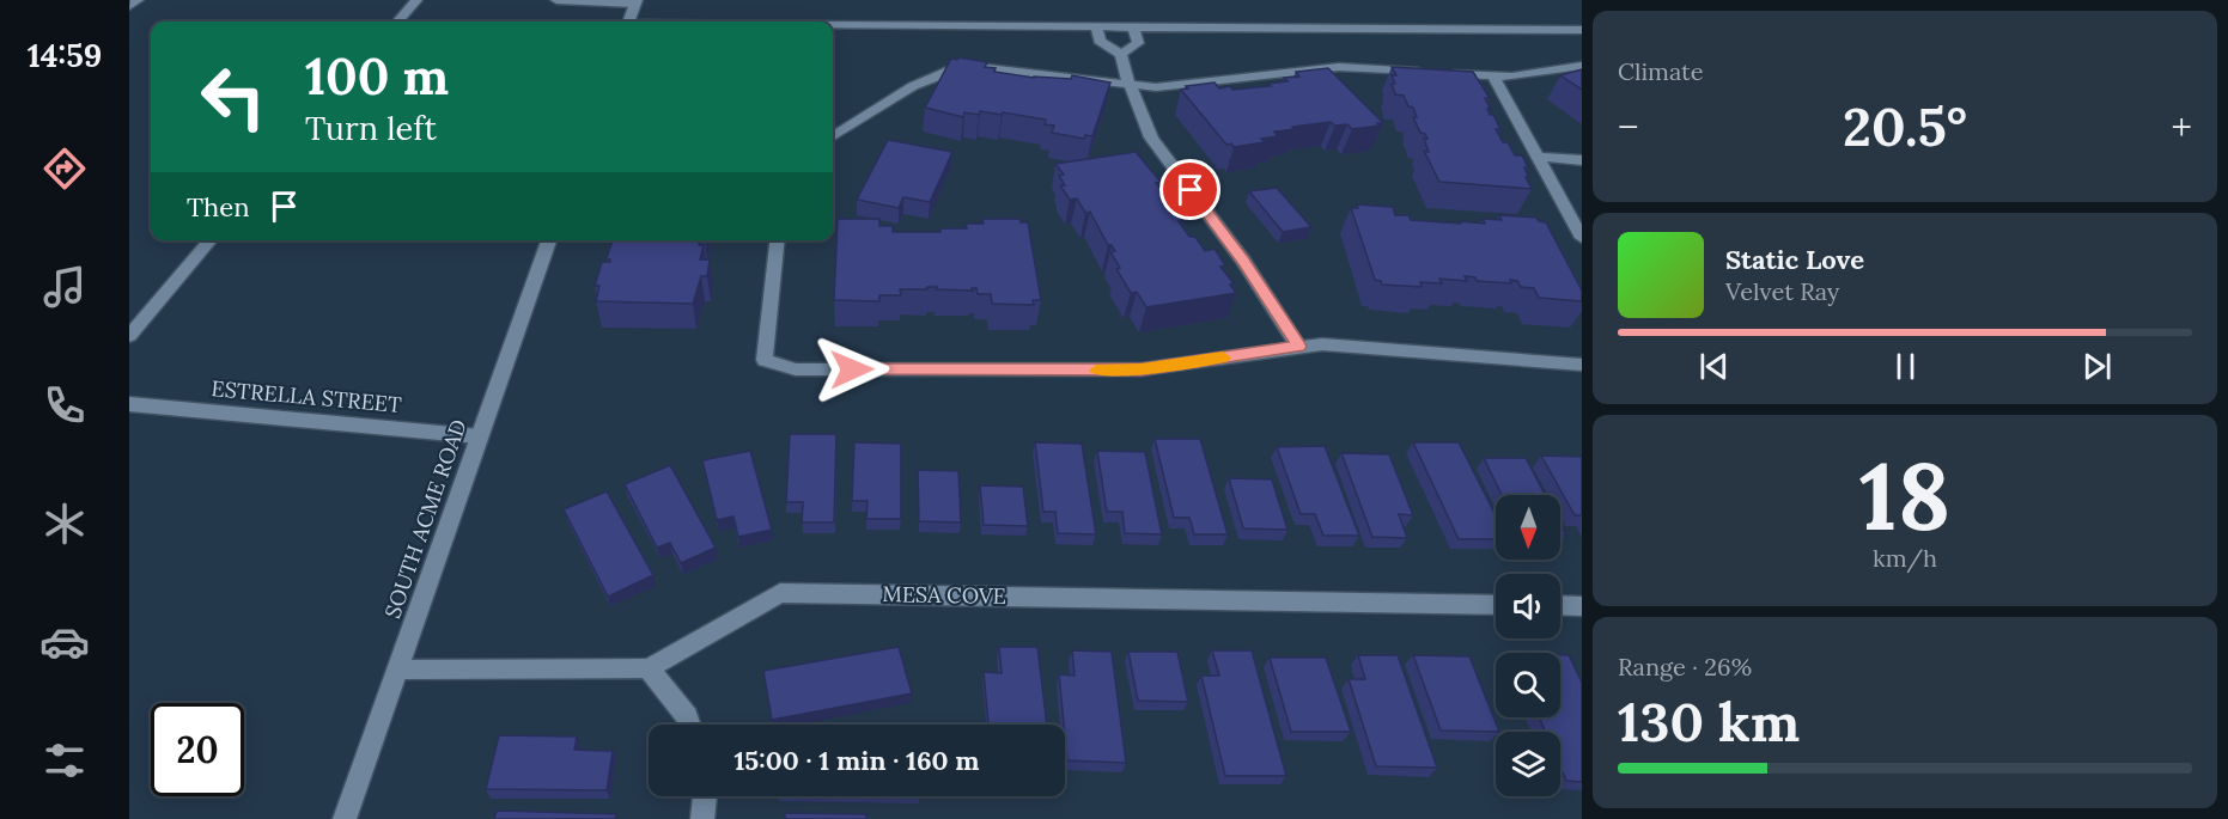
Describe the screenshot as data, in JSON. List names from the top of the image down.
{
  "streets": {
    "street": ["ESTRELLA STREET", "SOUTH ACME ROAD", "MESA COVE"]
  },
  "crossings": [
    ["ESTRELLA STREET", "SOUTH ACME ROAD"],
    ["SOUTH ACME ROAD", "MESA COVE"]
  ],
  "north": "bottom",
  "page": {
    "tabs": "14:59",
    "tile": [
      "Climate",
      ["18", "km/h"],
      ["Range · 26%", "130 km"]
    ],
    "turn": ["100 m", "Turn left"],
    "heat": ["−", "20.5°", "+"],
    "then": "Then",
    "song": ["Static Love", "Velvet Ray"],
    "limit": "20",
    "trip": "15:00 · 1 min · 160 m"
  }
}
